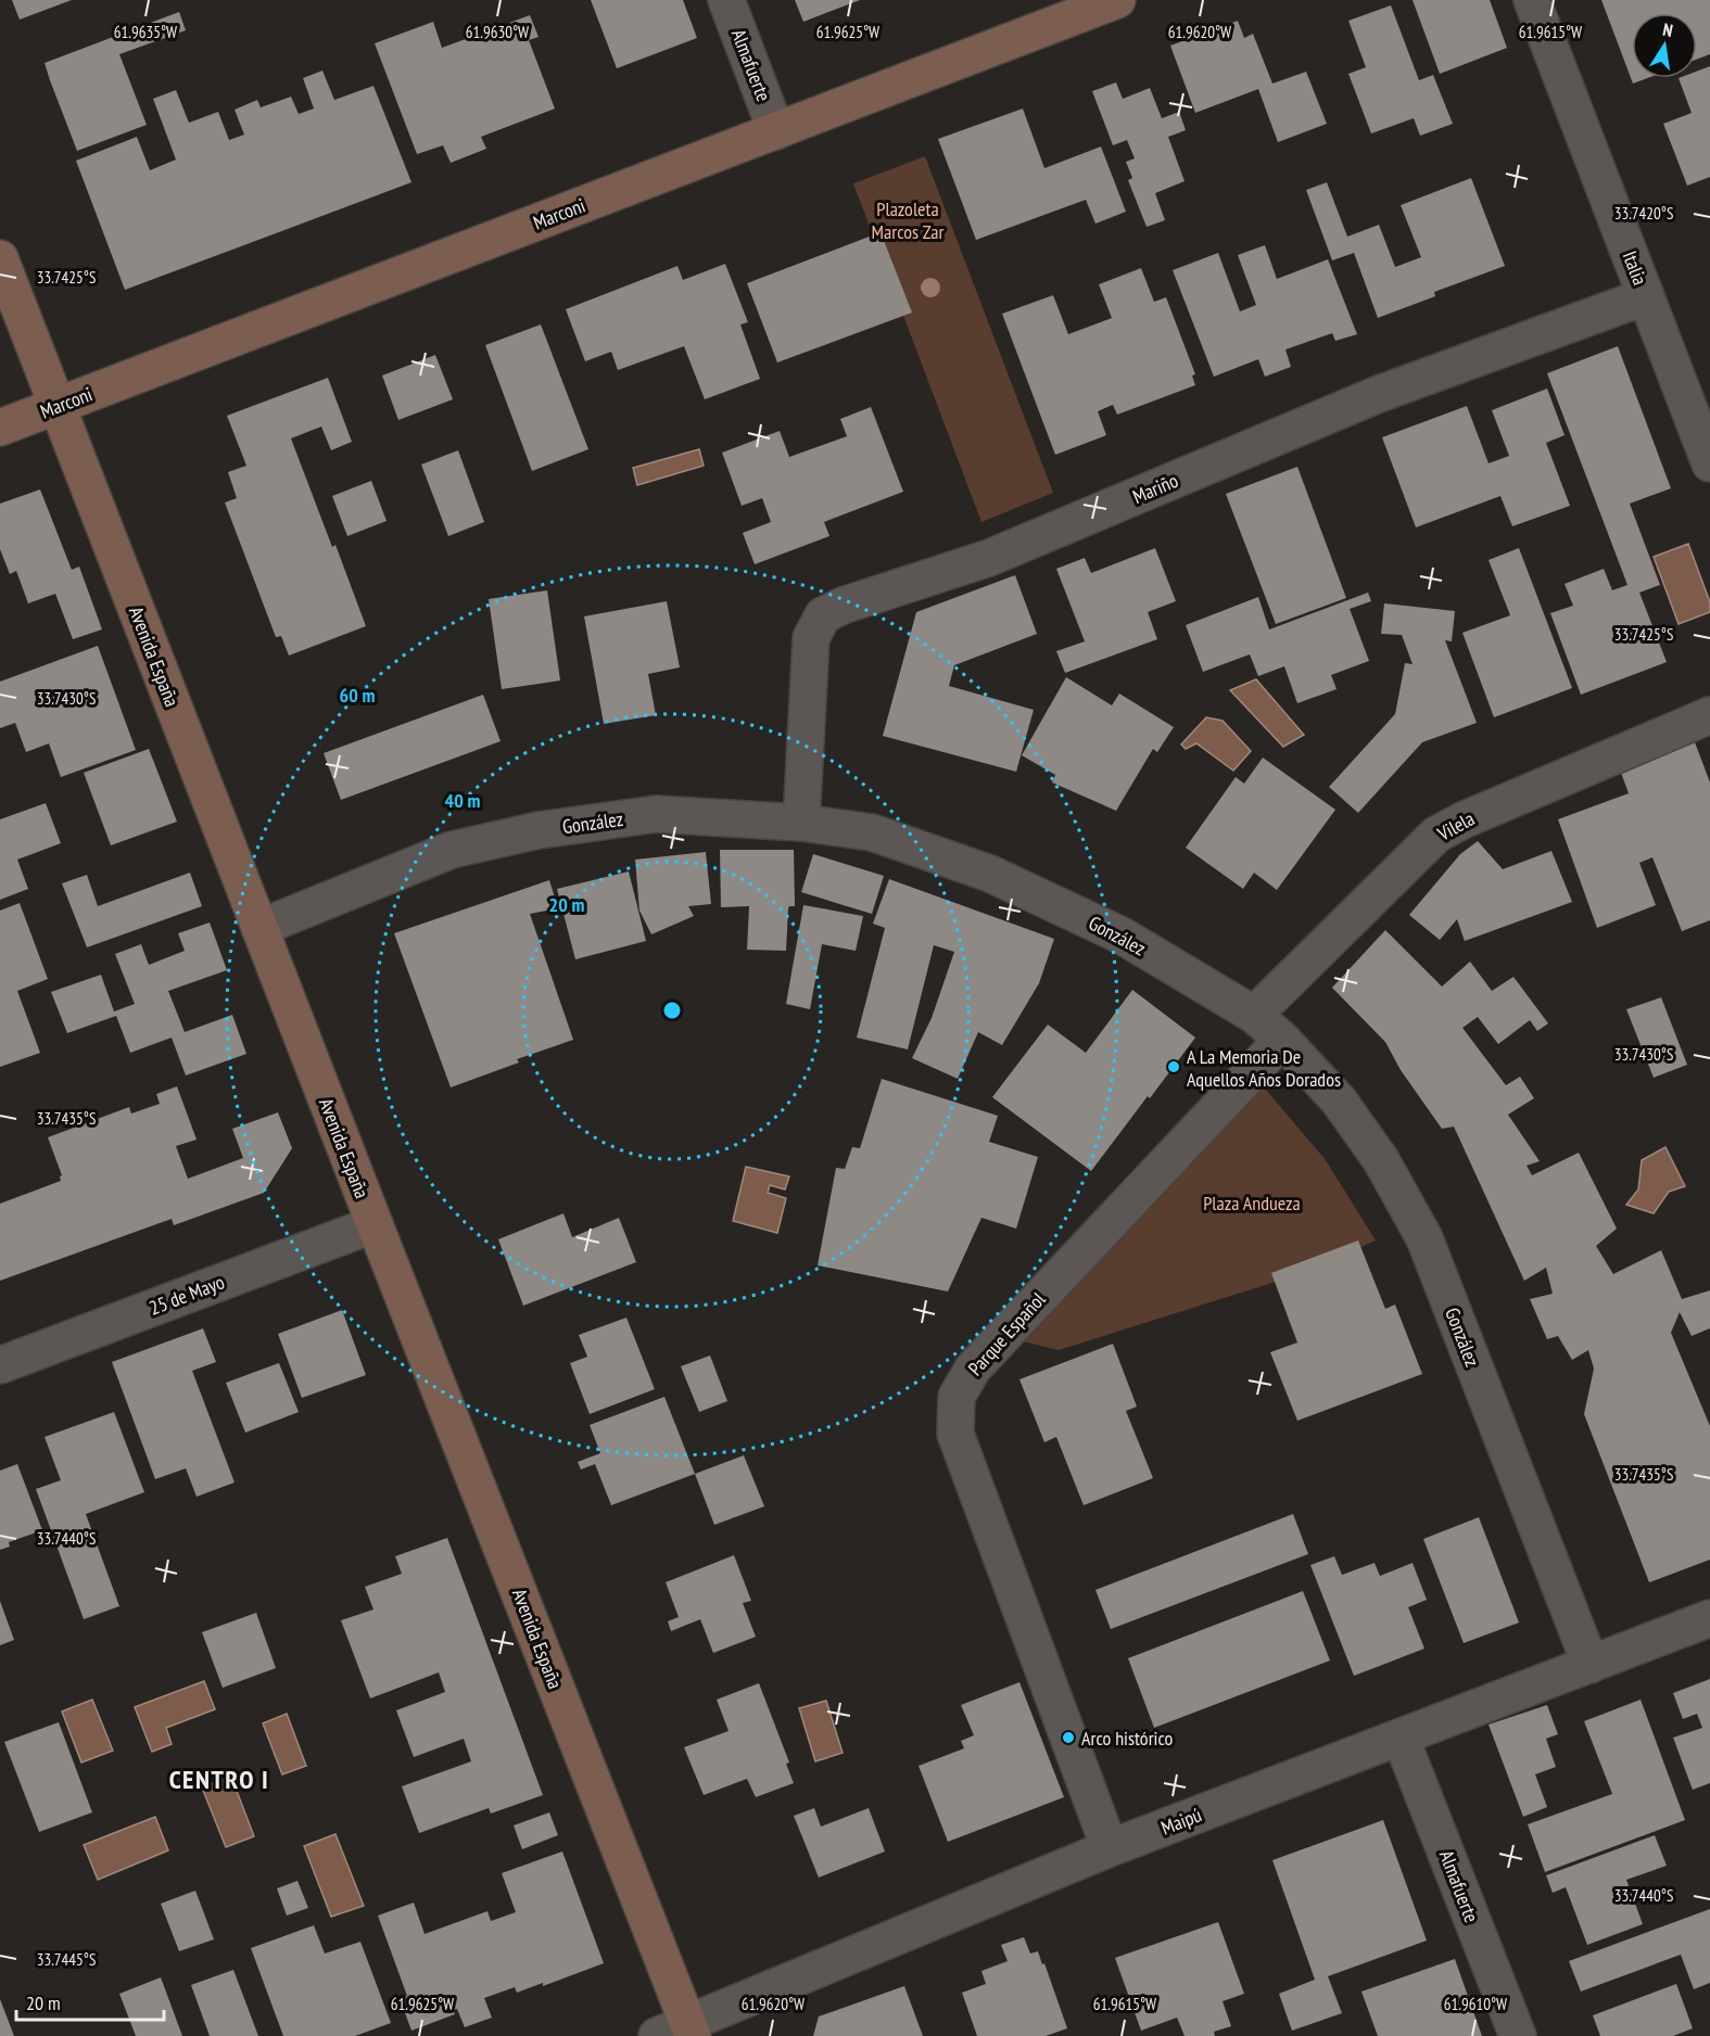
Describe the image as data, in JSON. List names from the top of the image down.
{
  "streets": {
    "main road": ["Marconi", "Avenida España"],
    "street": [
      "Almafuerte",
      "Italia",
      "Mariño",
      "González",
      "Vilela",
      "25 de Mayo",
      "Parque Español",
      "Maipú"
    ]
  },
  "crossings": [
    ["Almafuerte", "Marconi"],
    ["Almafuerte", "Maipú"],
    ["Marconi", "Avenida España"],
    ["Italia", "Mariño"],
    ["Mariño", "González"],
    ["Avenida España", "González"],
    ["Avenida España", "25 de Mayo"],
    ["Avenida España", "Maipú"],
    ["González", "Vilela"],
    ["González", "Parque Español"],
    ["González", "Maipú"],
    ["Parque Español", "Maipú"]
  ],
  "districts": ["CENTRO I"],
  "parks": ["Plazoleta Marcos Zar", "Plaza Andueza"],
  "places": ["A La Memoria De Aquellos Años Dorados", "Arco histórico"],
  "scale_bar": "20 m",
  "north": "top",
  "coordinates": [
    "61.9635°W",
    "61.9630°W",
    "61.9625°W",
    "61.9620°W",
    "61.9615°W",
    "33.7420°S",
    "33.7425°S",
    "33.7430°S",
    "33.7435°S",
    "33.7440°S",
    "33.7445°S",
    "61.9610°W"
  ],
  "rings": ["60 m", "40 m", "20 m"]
}
